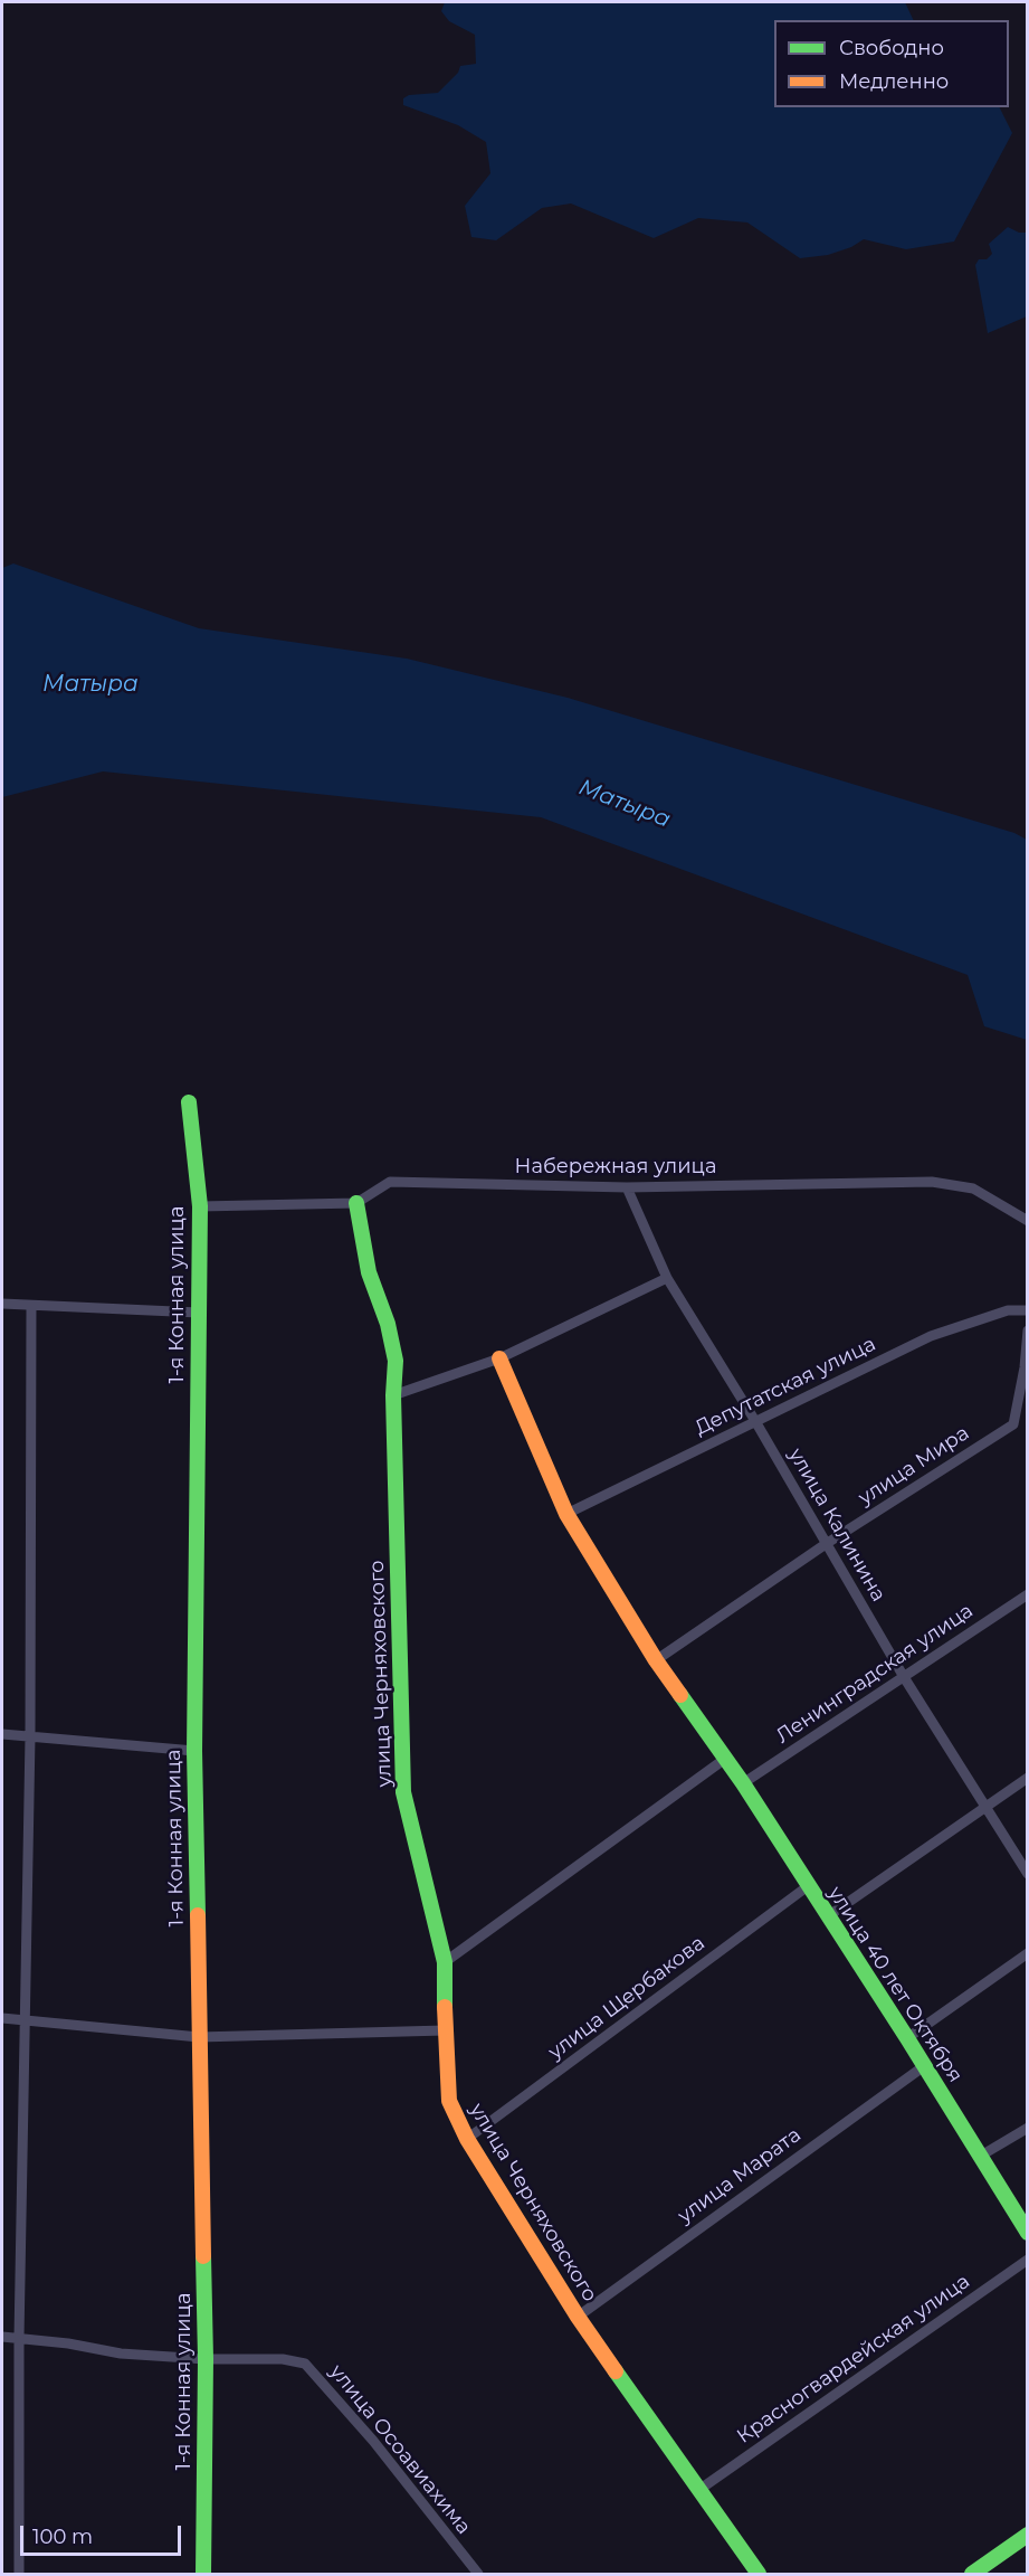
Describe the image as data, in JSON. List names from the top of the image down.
{
  "streets": {
    "street": [
      "Набережная улица",
      "1-я Конная улица",
      "Депутатская улица",
      "улица Мира",
      "улица Калинина",
      "улица Черняховского",
      "Ленинградская улица",
      "улица 40 лет Октября",
      "улица Щербакова",
      "улица Марата",
      "Красногвардейская улица",
      "улица Осоавиахима"
    ]
  },
  "crossings": [
    ["Набережная улица", "1-я Конная улица"],
    ["Набережная улица", "улица Калинина"],
    ["Набережная улица", "улица Черняховского"],
    ["1-я Конная улица", "улица Осоавиахима"],
    ["Депутатская улица", "улица Калинина"],
    ["Депутатская улица", "улица 40 лет Октября"],
    ["улица Мира", "улица Калинина"],
    ["улица Мира", "улица 40 лет Октября"],
    ["улица Калинина", "Ленинградская улица"],
    ["улица Черняховского", "улица Щербакова"],
    ["улица Черняховского", "улица Марата"],
    ["улица Черняховского", "Красногвардейская улица"],
    ["Ленинградская улица", "улица 40 лет Октября"],
    ["улица 40 лет Октября", "улица Щербакова"],
    ["улица 40 лет Октября", "улица Марата"]
  ],
  "water": ["Матыра"],
  "legend": ["Свободно", "Медленно"],
  "scale_bar": "100 m"
}
